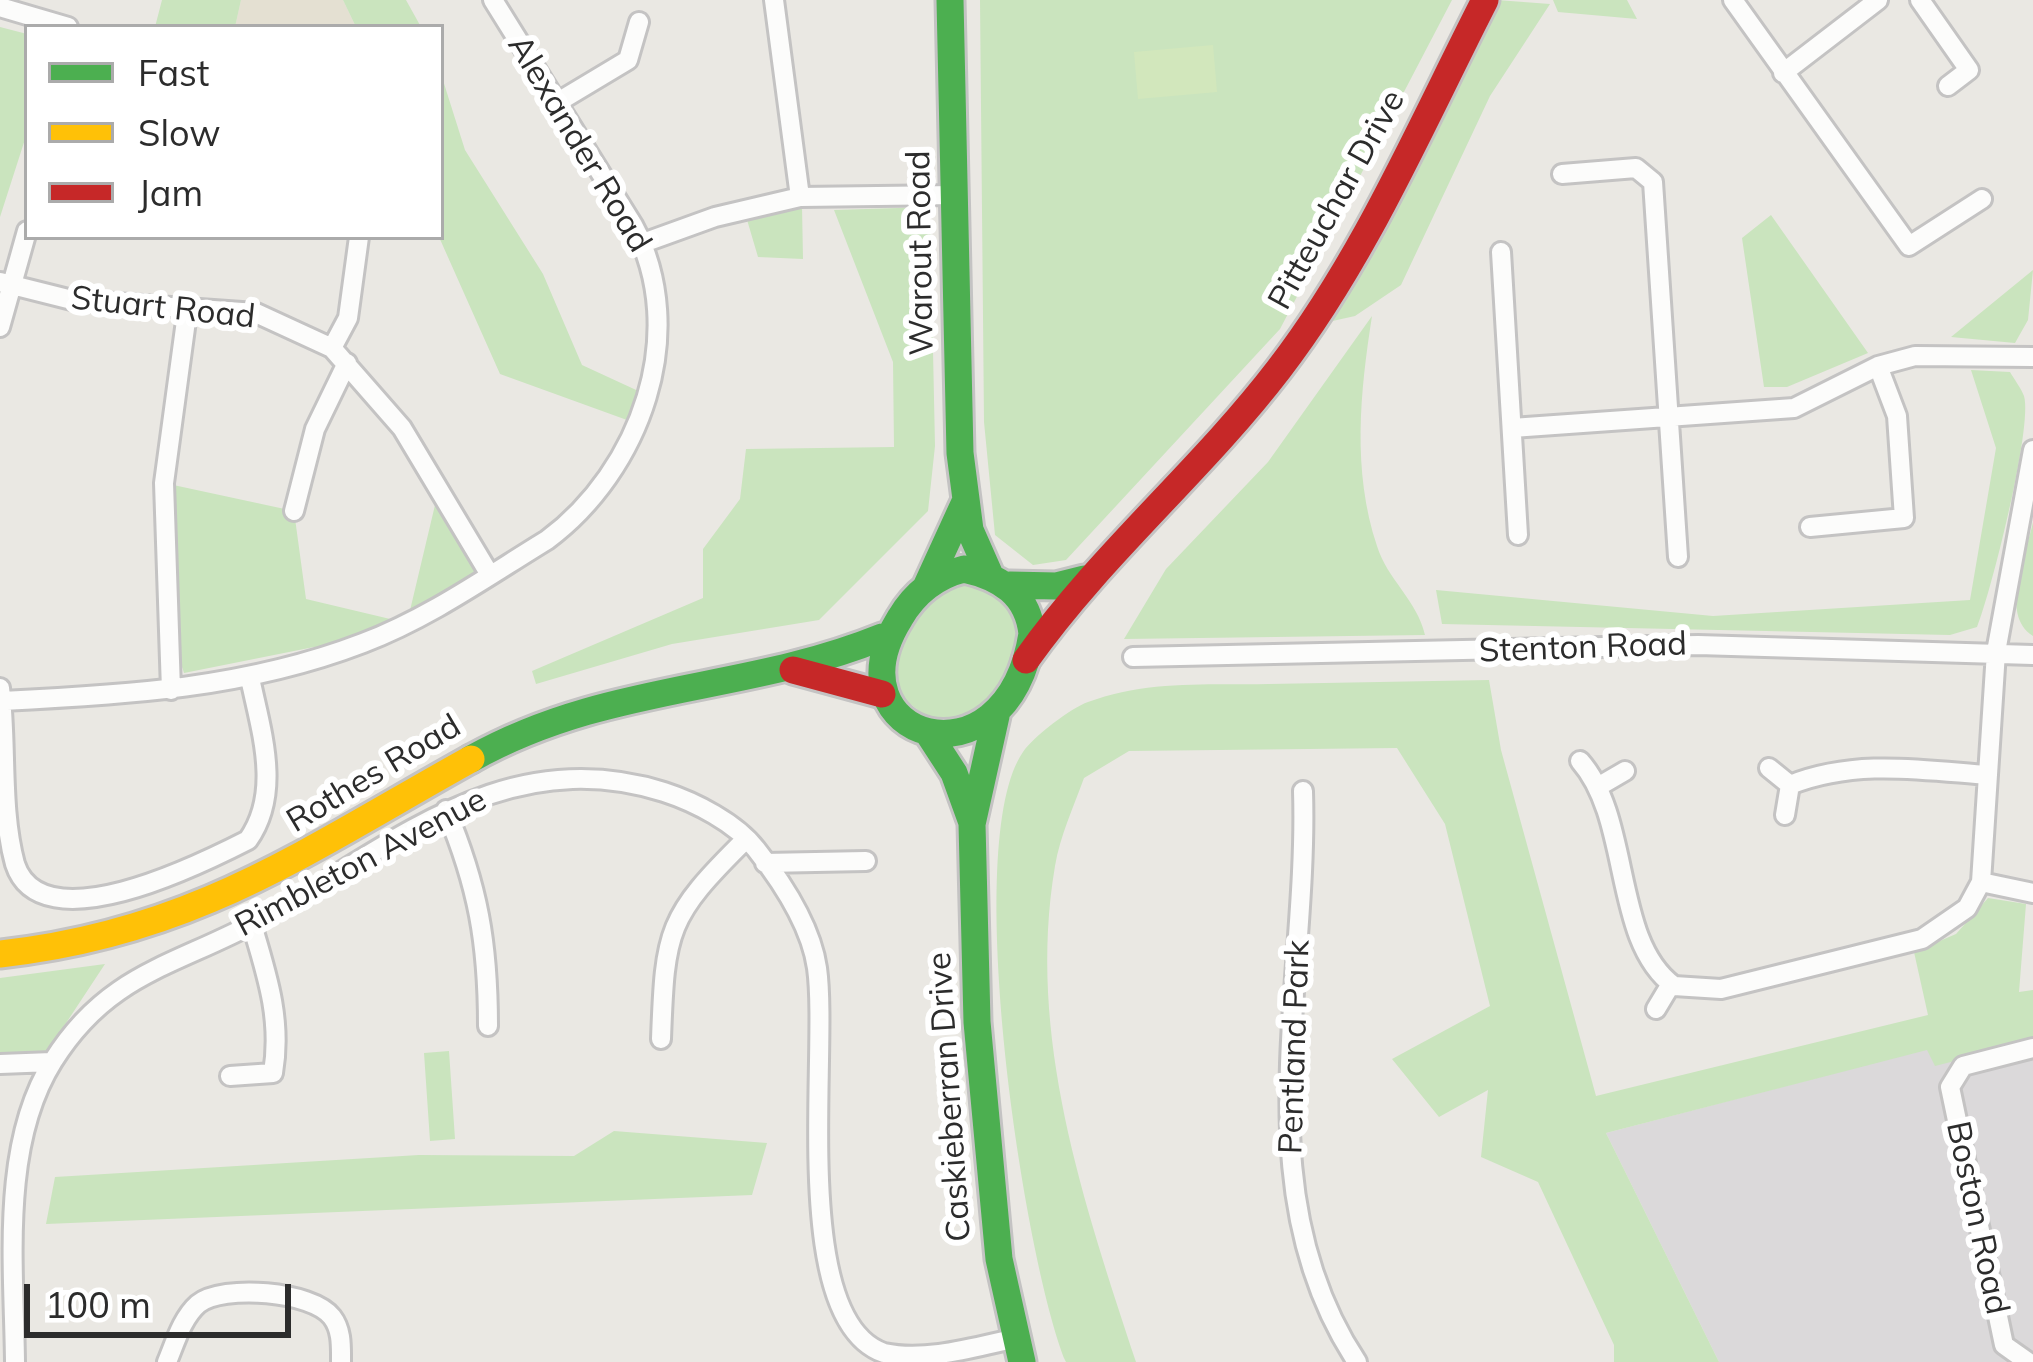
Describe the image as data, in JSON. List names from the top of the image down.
{
  "streets": {
    "street": [
      "Alexander Road",
      "Pitteuchar Drive",
      "Warout Road",
      "Stuart Road",
      "Stenton Road",
      "Rothes Road",
      "Rimbleton Avenue",
      "Pentland Park",
      "Caskieberran Drive",
      "Boston Road"
    ]
  },
  "crossings": [
    ["Alexander Road", "Stuart Road"],
    ["Pitteuchar Drive", "Caskieberran Drive"],
    ["Rimbleton Avenue", "Caskieberran Drive"]
  ],
  "legend": ["Fast", "Slow", "Jam"],
  "scale_bar": "100 m"
}
